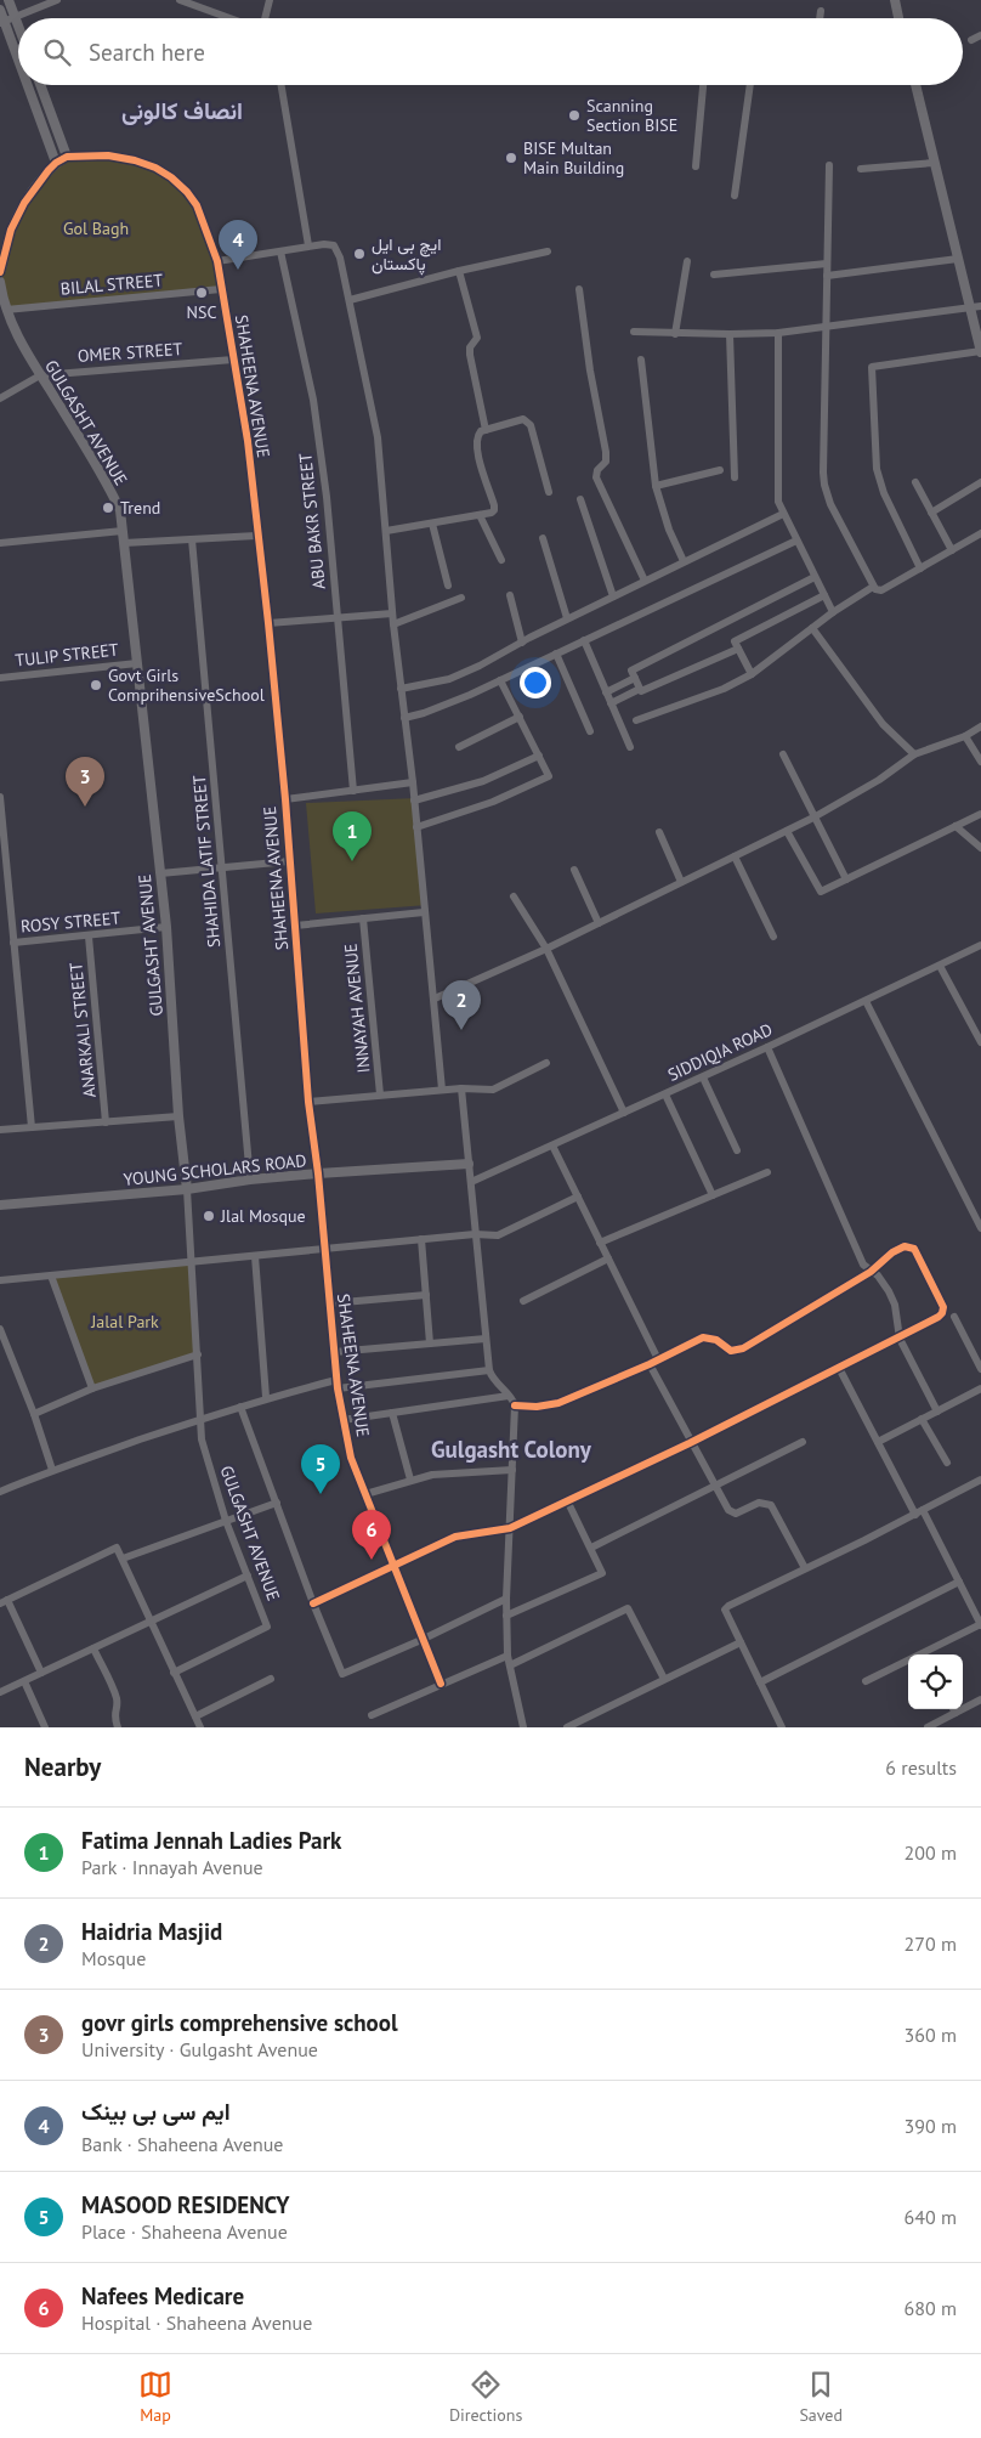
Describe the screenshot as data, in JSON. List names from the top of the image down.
{
  "streets": {
    "street": [
      "BILAL STREET",
      "OMER STREET",
      "SHAHEENA AVENUE",
      "GULGASHT AVENUE",
      "ABU BAKR STREET",
      "TULIP STREET",
      "SHAHIDA LATIF STREET",
      "ROSY STREET",
      "INNAYAH AVENUE",
      "ANARKALI STREET",
      "SIDDIQIA ROAD",
      "YOUNG SCHOLARS ROAD"
    ]
  },
  "crossings": [
    ["BILAL STREET", "SHAHEENA AVENUE"],
    ["BILAL STREET", "GULGASHT AVENUE"],
    ["OMER STREET", "SHAHEENA AVENUE"],
    ["OMER STREET", "GULGASHT AVENUE"],
    ["SHAHEENA AVENUE", "YOUNG SCHOLARS ROAD"],
    ["GULGASHT AVENUE", "TULIP STREET"],
    ["GULGASHT AVENUE", "ROSY STREET"],
    ["GULGASHT AVENUE", "YOUNG SCHOLARS ROAD"],
    ["SHAHIDA LATIF STREET", "YOUNG SCHOLARS ROAD"],
    ["ROSY STREET", "ANARKALI STREET"]
  ],
  "districts": ["انصاف کالونی", "Gulgasht Colony"],
  "parks": ["Gol Bagh", "Jalal Park"],
  "places": [
    "Scanning Section BISE",
    "BISE Multan Main Building",
    "ایچ بی ایل پاکستان",
    "NSC",
    "Trend",
    "Govt Girls ComprihensiveSchool",
    "Jlal Mosque"
  ],
  "page": {
    "search": "Search here",
    "pins": [
      "4",
      "3",
      "1",
      "2",
      "5",
      "6"
    ],
    "heading": ["Nearby", "6 results"],
    "list": [
      {
        "mark": "1",
        "name": "Fatima Jennah Ladies Park",
        "note": "Park · Innayah Avenue",
        "value": "200 m"
      },
      {
        "mark": "2",
        "name": "Haidria Masjid",
        "note": "Mosque",
        "value": "270 m"
      },
      {
        "mark": "3",
        "name": "govr girls comprehensive school",
        "note": "University · Gulgasht Avenue",
        "value": "360 m"
      },
      {
        "mark": "4",
        "name": "ایم سی بی بینک",
        "note": "Bank · Shaheena Avenue",
        "value": "390 m"
      },
      {
        "mark": "5",
        "name": "MASOOD RESIDENCY",
        "note": "Place · Shaheena Avenue",
        "value": "640 m"
      },
      {
        "mark": "6",
        "name": "Nafees Medicare",
        "note": "Hospital · Shaheena Avenue",
        "value": "680 m"
      }
    ],
    "nav": ["Map", "Directions", "Saved"]
  }
}
